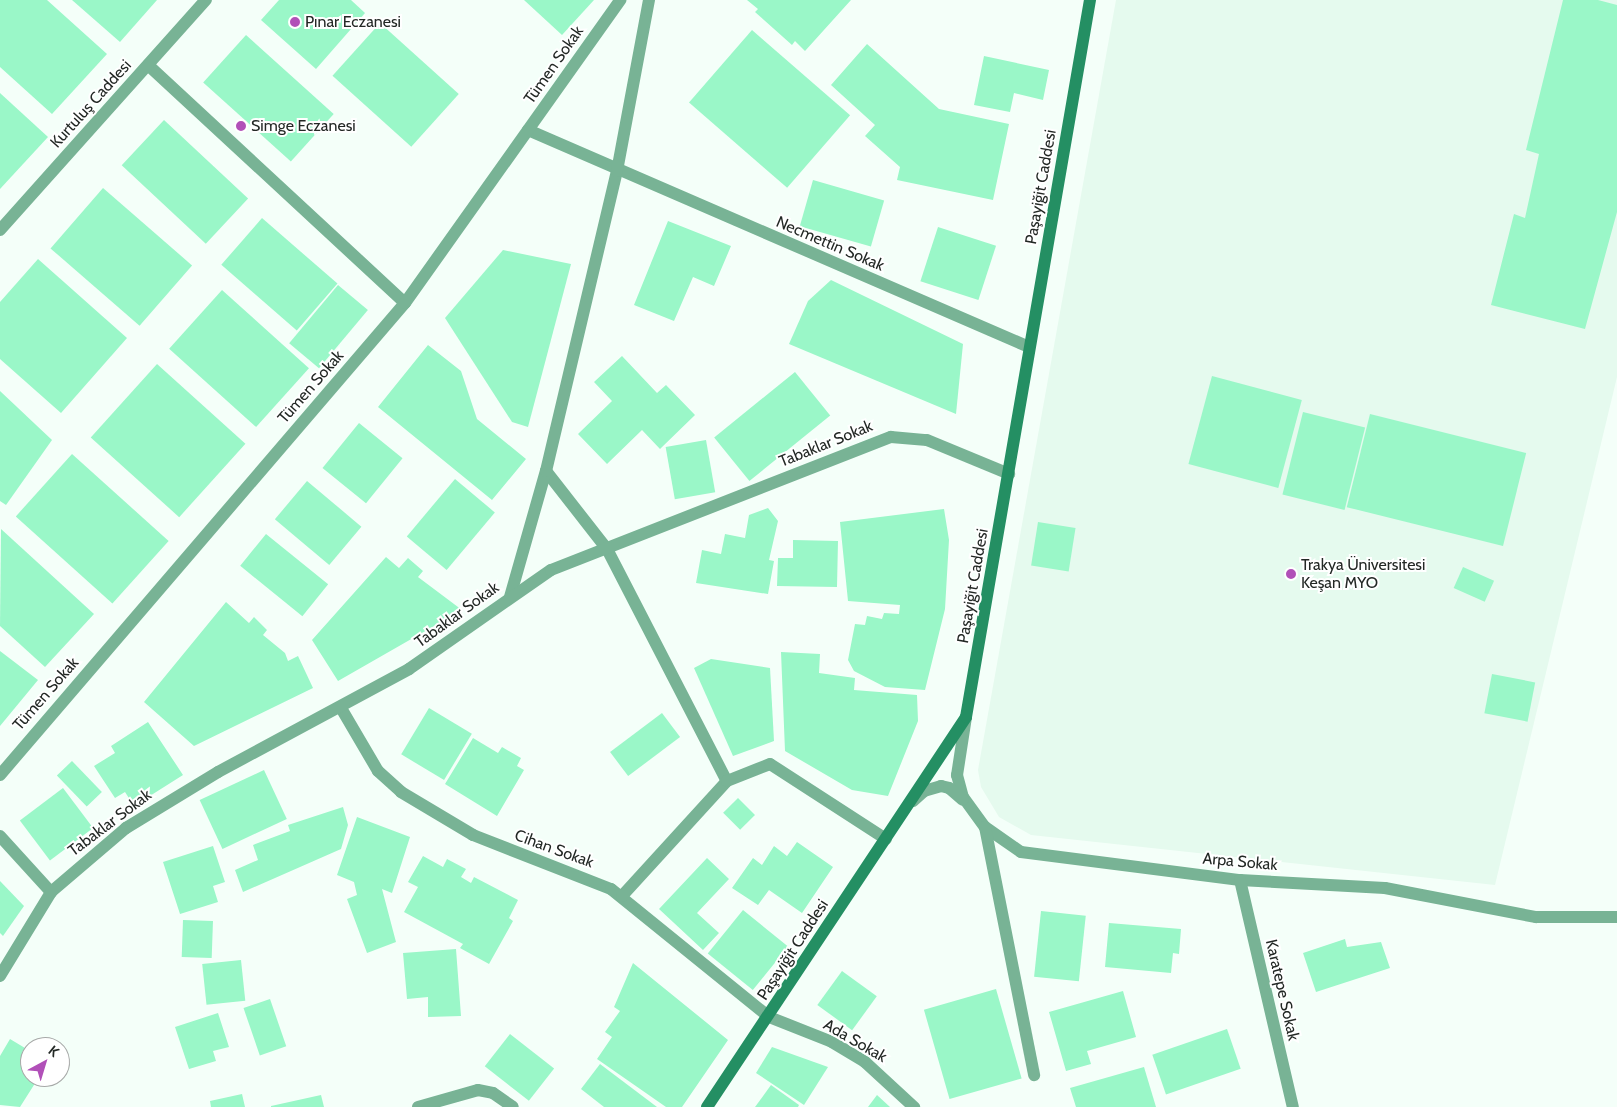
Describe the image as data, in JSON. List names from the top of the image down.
{
  "streets": {
    "main road": ["Paşayiğit Caddesi"],
    "street": [
      "Tümen Sokak",
      "Kurtuluş Caddesi",
      "Necmettin Sokak",
      "Tabaklar Sokak",
      "Cihan Sokak",
      "Arpa Sokak",
      "Karatepe Sokak",
      "Ada Sokak"
    ]
  },
  "crossings": [
    ["Tümen Sokak", "Necmettin Sokak"],
    ["Paşayiğit Caddesi", "Necmettin Sokak"],
    ["Paşayiğit Caddesi", "Tabaklar Sokak"],
    ["Paşayiğit Caddesi", "Cihan Sokak"],
    ["Paşayiğit Caddesi", "Arpa Sokak"],
    ["Paşayiğit Caddesi", "Ada Sokak"],
    ["Tabaklar Sokak", "Cihan Sokak"],
    ["Cihan Sokak", "Ada Sokak"],
    ["Arpa Sokak", "Karatepe Sokak"]
  ],
  "places": ["Pınar Eczanesi", "Simge Eczanesi", "Trakya Üniversitesi Keşan MYO"],
  "north": "top right"
}
